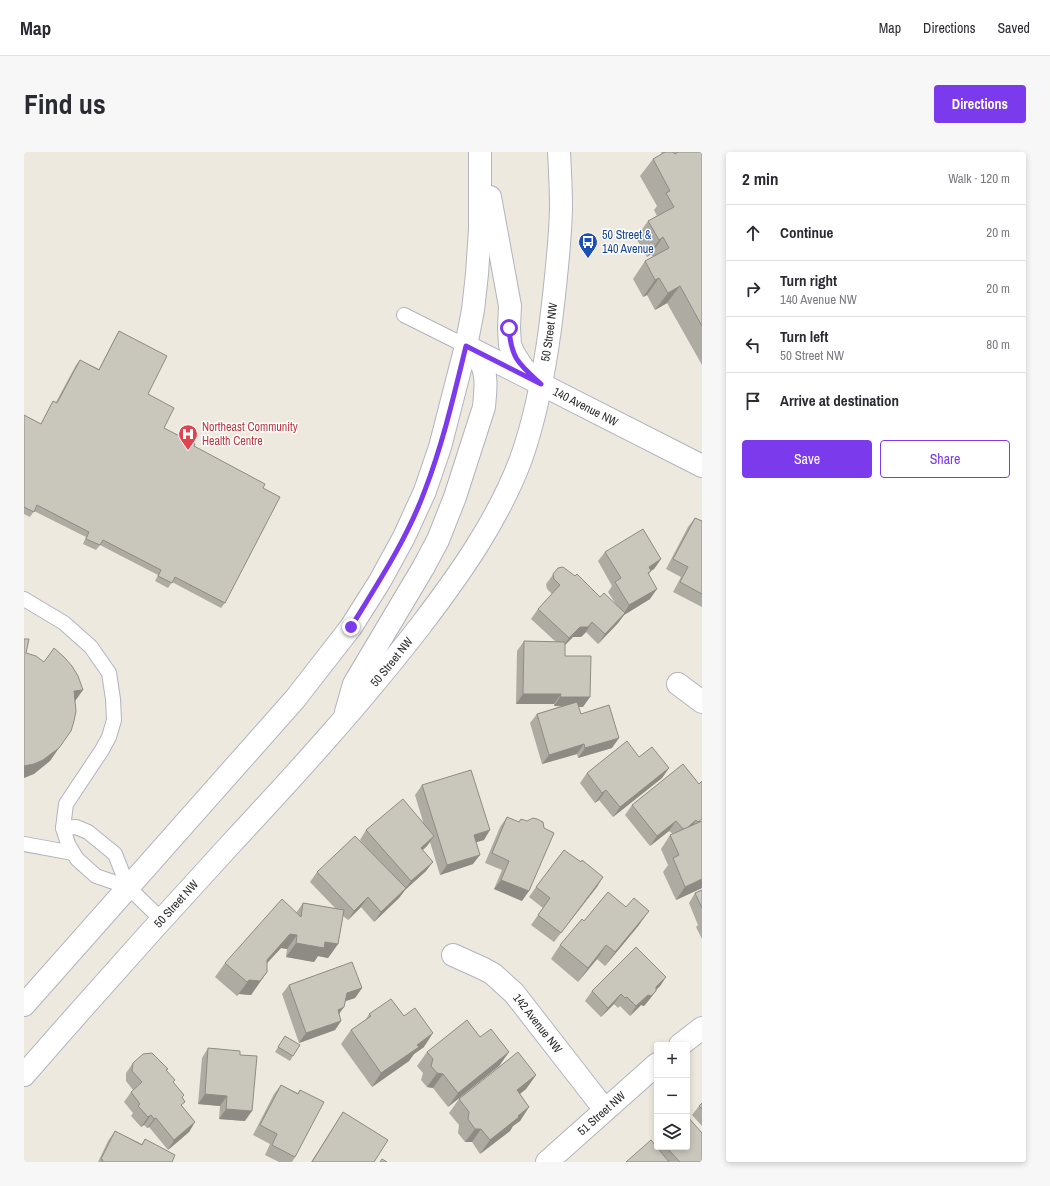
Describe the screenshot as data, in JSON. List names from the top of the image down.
{
  "streets": {
    "main road": [
      "50 Street NW",
      "140 Avenue NW",
      "142 Avenue NW",
      "51 Street NW"
    ]
  },
  "crossings": [
    ["50 Street NW", "140 Avenue NW"],
    ["142 Avenue NW", "51 Street NW"]
  ],
  "places": {
    "bus stop": ["50 Street & 140 Avenue"],
    "hospital": ["Northeast Community Health Centre"]
  },
  "page": {
    "header": "Map",
    "nav": ["Map", "Directions", "Saved"],
    "title": "Find us",
    "buttons": [
      "Directions",
      ["Save", "Share"]
    ],
    "heading": ["2 min", "Walk · 120 m"],
    "list": [
      ["Continue", "20 m"],
      ["Turn right", "140 Avenue NW", "20 m"],
      ["Turn left", "50 Street NW", "80 m"],
      "Arrive at destination"
    ],
    "map_buttons": ["+", "−"]
  }
}
